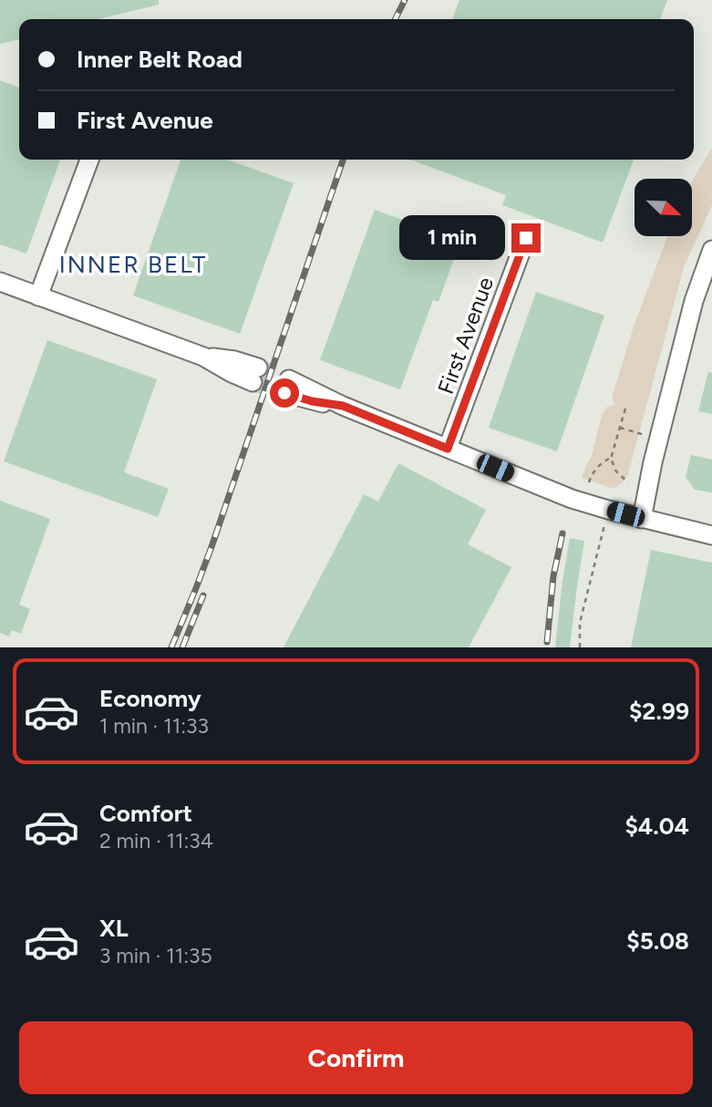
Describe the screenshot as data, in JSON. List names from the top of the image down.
{
  "streets": {
    "street": ["First Avenue"]
  },
  "districts": ["INNER BELT"],
  "north": "bottom right",
  "page": {
    "banner": ["Inner Belt Road", "First Avenue"],
    "bubble": "1 min",
    "list": [
      {
        "name": "Economy",
        "note": "1 min · 11:33",
        "value": "$2.99"
      },
      {
        "name": "Comfort",
        "note": "2 min · 11:34",
        "value": "$4.04"
      },
      {
        "name": "XL",
        "note": "3 min · 11:35",
        "value": "$5.08"
      }
    ],
    "buttons": "Confirm"
  }
}
